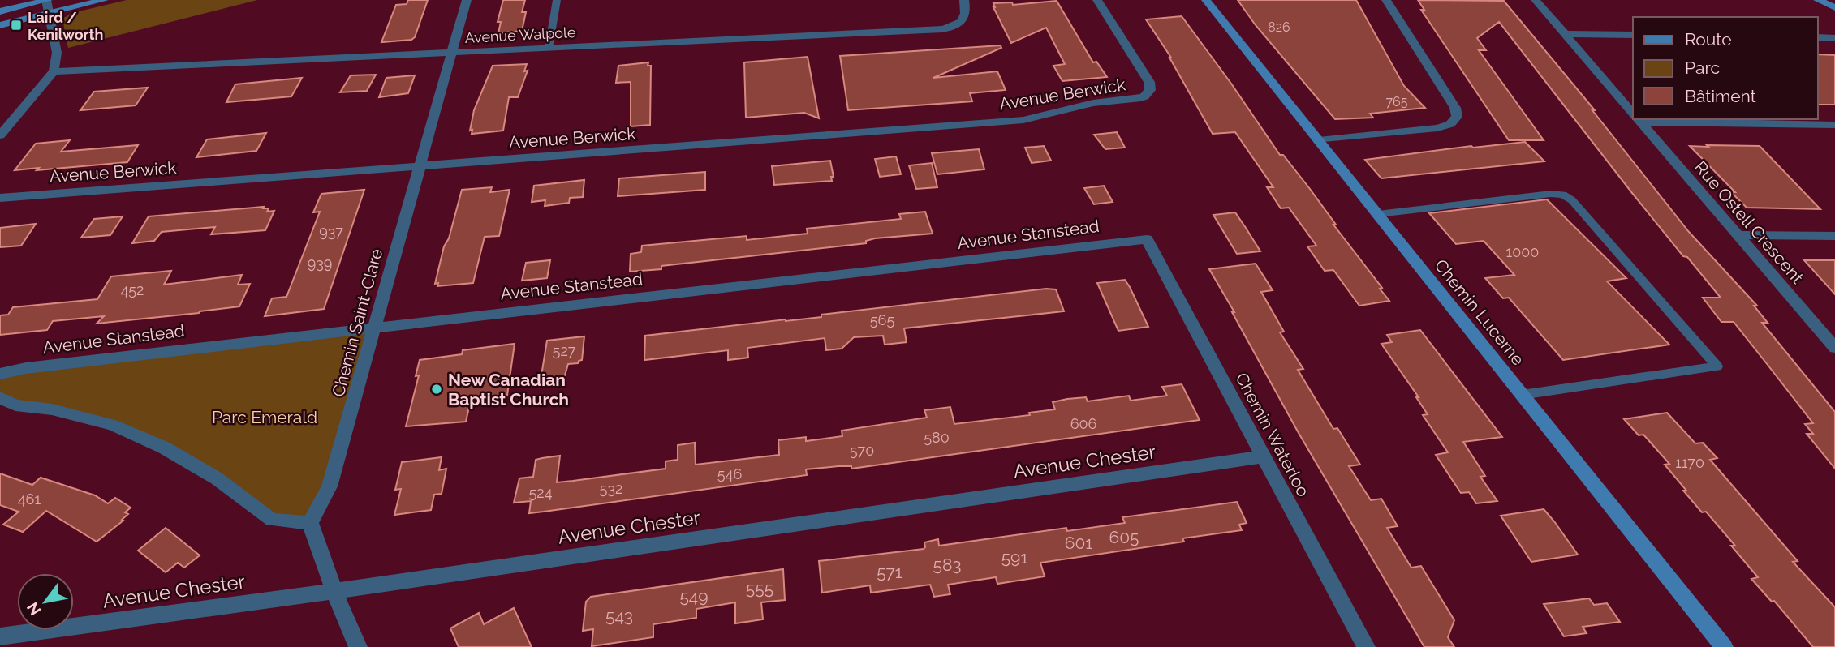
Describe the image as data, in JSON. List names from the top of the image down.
{
  "streets": {
    "main road": ["Chemin Lucerne"],
    "street": [
      "Avenue Walpole",
      "Avenue Berwick",
      "Rue Ostell Crescent",
      "Avenue Stanstead",
      "Chemin Saint-Clare",
      "Chemin Waterloo",
      "Avenue Chester"
    ]
  },
  "crossings": [
    ["Avenue Walpole", "Chemin Saint-Clare"],
    ["Avenue Berwick", "Chemin Saint-Clare"],
    ["Avenue Stanstead", "Chemin Saint-Clare"],
    ["Avenue Stanstead", "Chemin Waterloo"],
    ["Chemin Waterloo", "Avenue Chester"]
  ],
  "parks": ["Parc Emerald"],
  "places": {
    "transit": ["Laird / Kenilworth"],
    "other": ["New Canadian Baptist Church"]
  },
  "house_numbers": [
    "826",
    "765",
    "937",
    "1000",
    "939",
    "452",
    "565",
    "527",
    "606",
    "580",
    "570",
    "1170",
    "546",
    "532",
    "524",
    "461",
    "605",
    "601",
    "591",
    "583",
    "571",
    "555",
    "549",
    "543"
  ],
  "legend": ["Route", "Parc", "Bâtiment"],
  "north": "bottom left"
}
